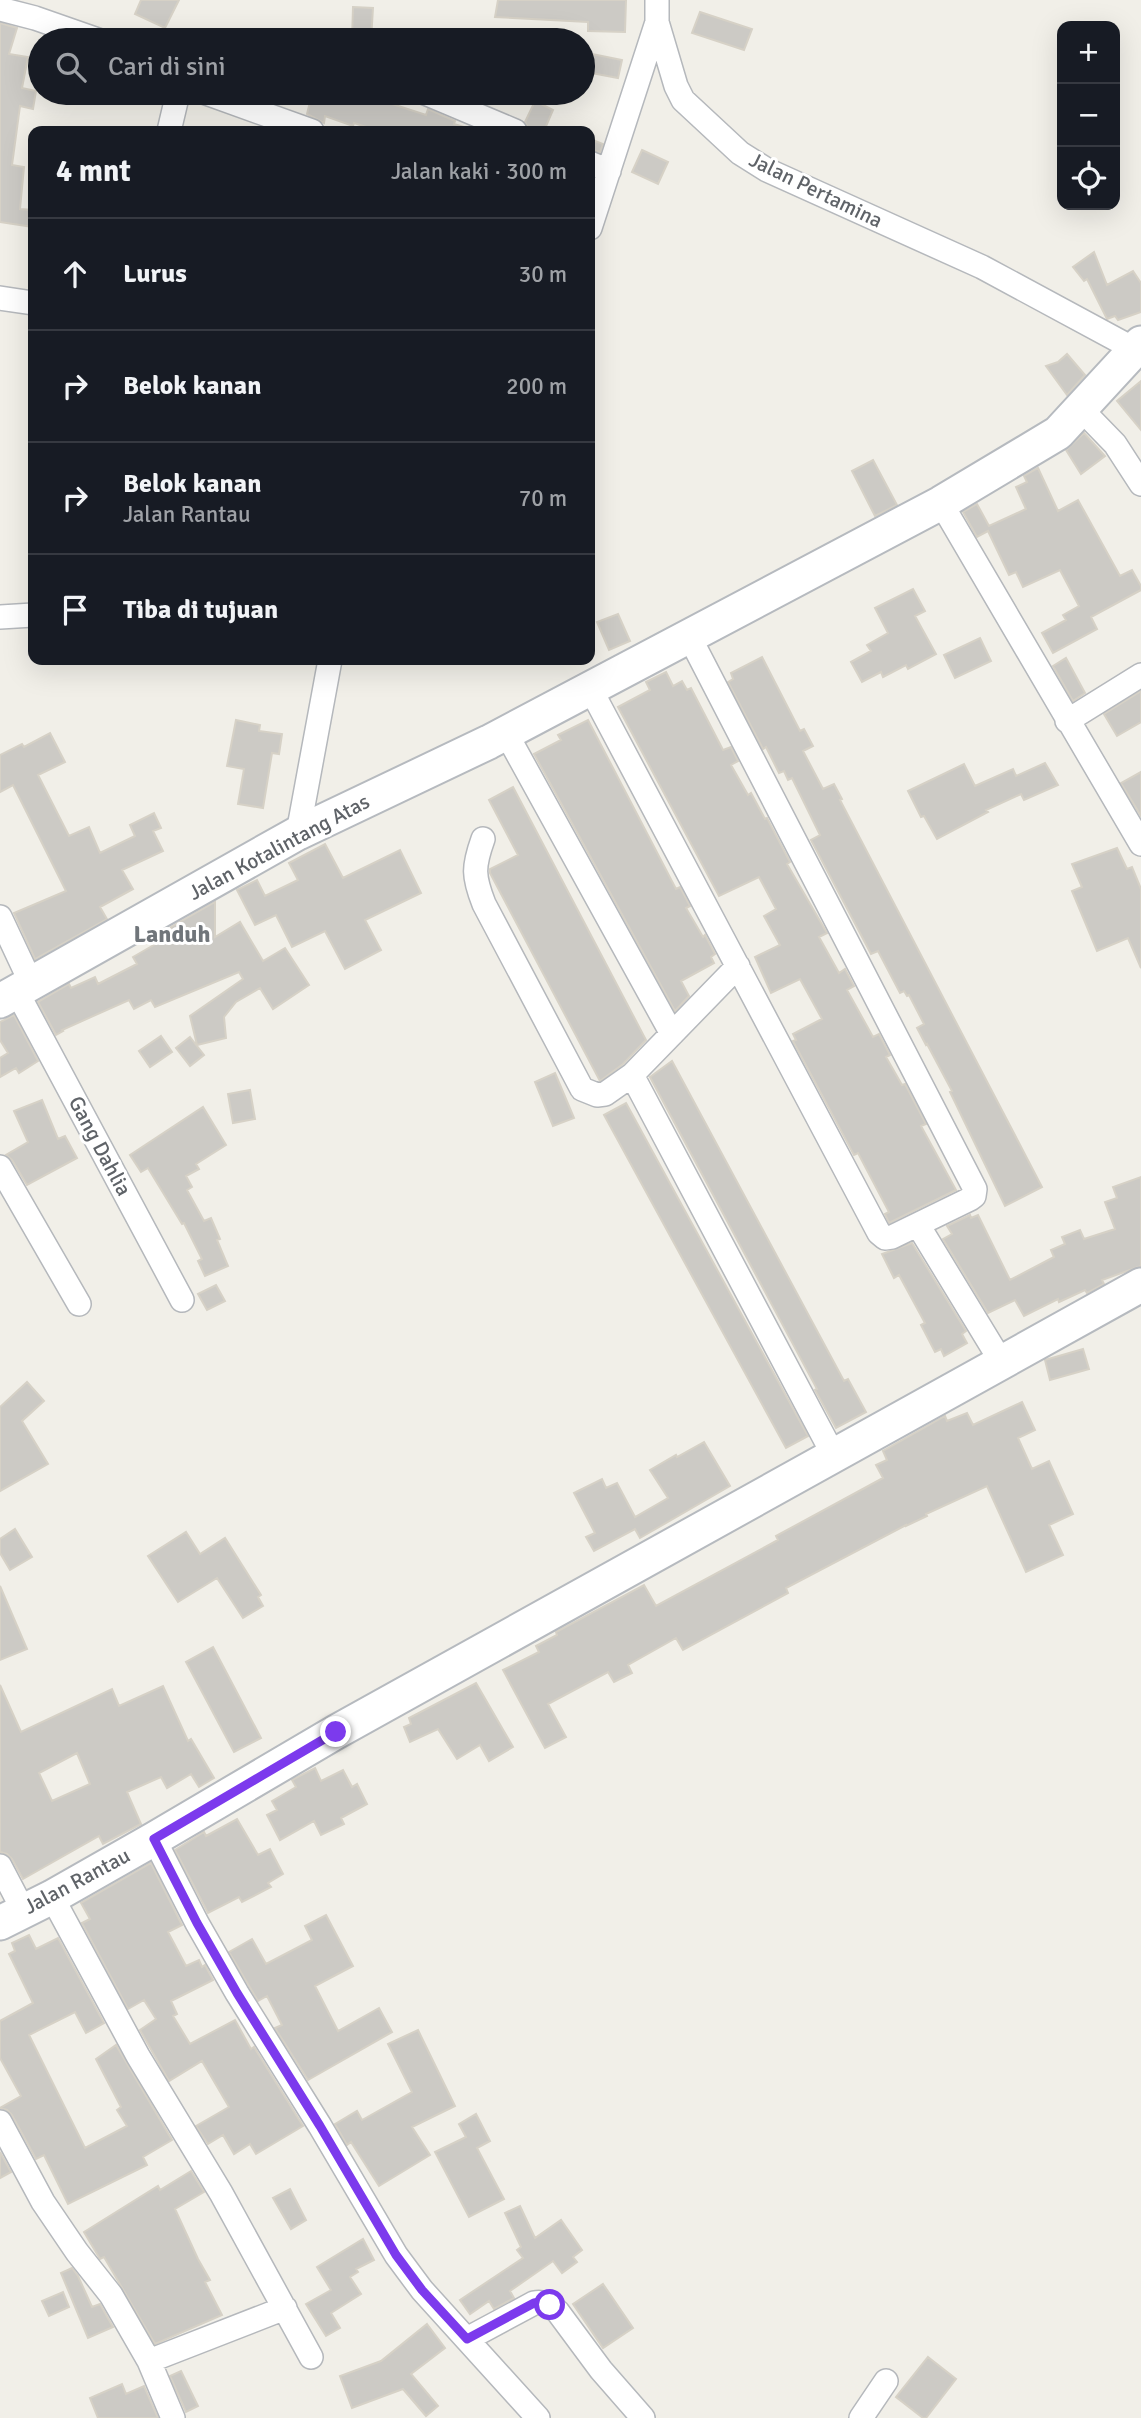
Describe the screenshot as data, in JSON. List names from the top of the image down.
{
  "streets": {
    "street": [
      "Jalan Pertamina",
      "Jalan Kotalintang Atas",
      "Gang Dahlia",
      "Jalan Rantau"
    ]
  },
  "crossings": [
    ["Jalan Pertamina", "Jalan Kotalintang Atas"],
    ["Jalan Kotalintang Atas", "Gang Dahlia"]
  ],
  "districts": ["Landuh"],
  "page": {
    "map_buttons": ["+", "−"],
    "search": "Cari di sini",
    "heading": ["4 mnt", "Jalan kaki · 300 m"],
    "list": [
      ["Lurus", "30 m"],
      ["Belok kanan", "200 m"],
      ["Belok kanan", "Jalan Rantau", "70 m"],
      "Tiba di tujuan"
    ]
  }
}
